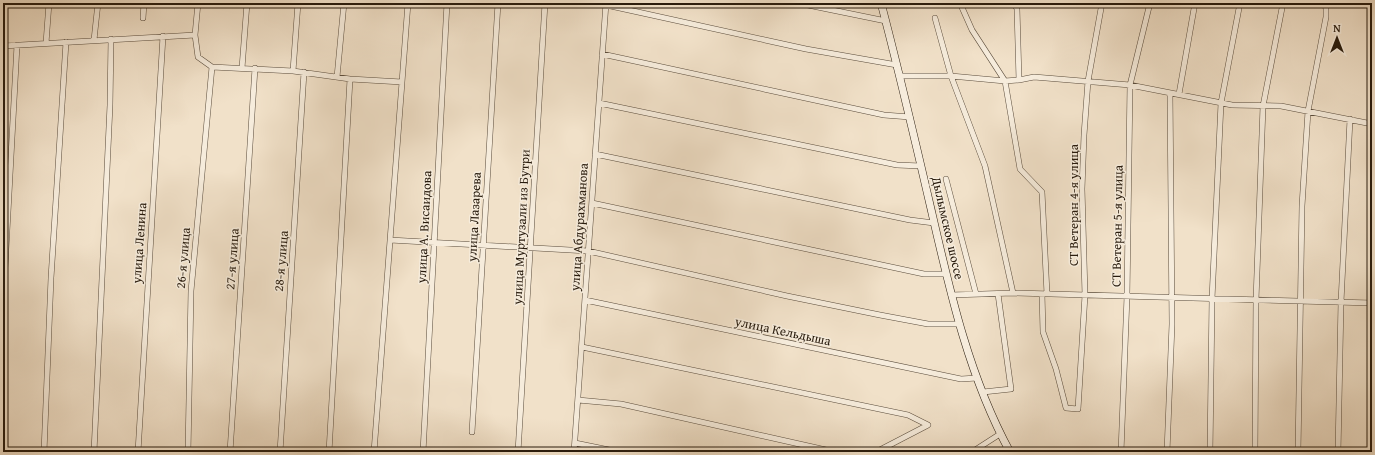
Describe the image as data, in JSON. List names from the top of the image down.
{
  "streets": {
    "main road": ["Дылымское шоссе"],
    "street": [
      "СТ Ветеран 4-я улица",
      "улица Лазарева",
      "СТ Ветеран 5-я улица",
      "улица А. Висаидова",
      "улица Муртузали из Бутри",
      "улица Абдурахманова",
      "улица Ленина",
      "26-я улица",
      "27-я улица",
      "28-я улица",
      "улица Кельдыша"
    ]
  },
  "crossings": [
    ["улица Абдурахманова", "улица Кельдыша"],
    ["Дылымское шоссе", "улица Кельдыша"]
  ],
  "north": "top"
}
